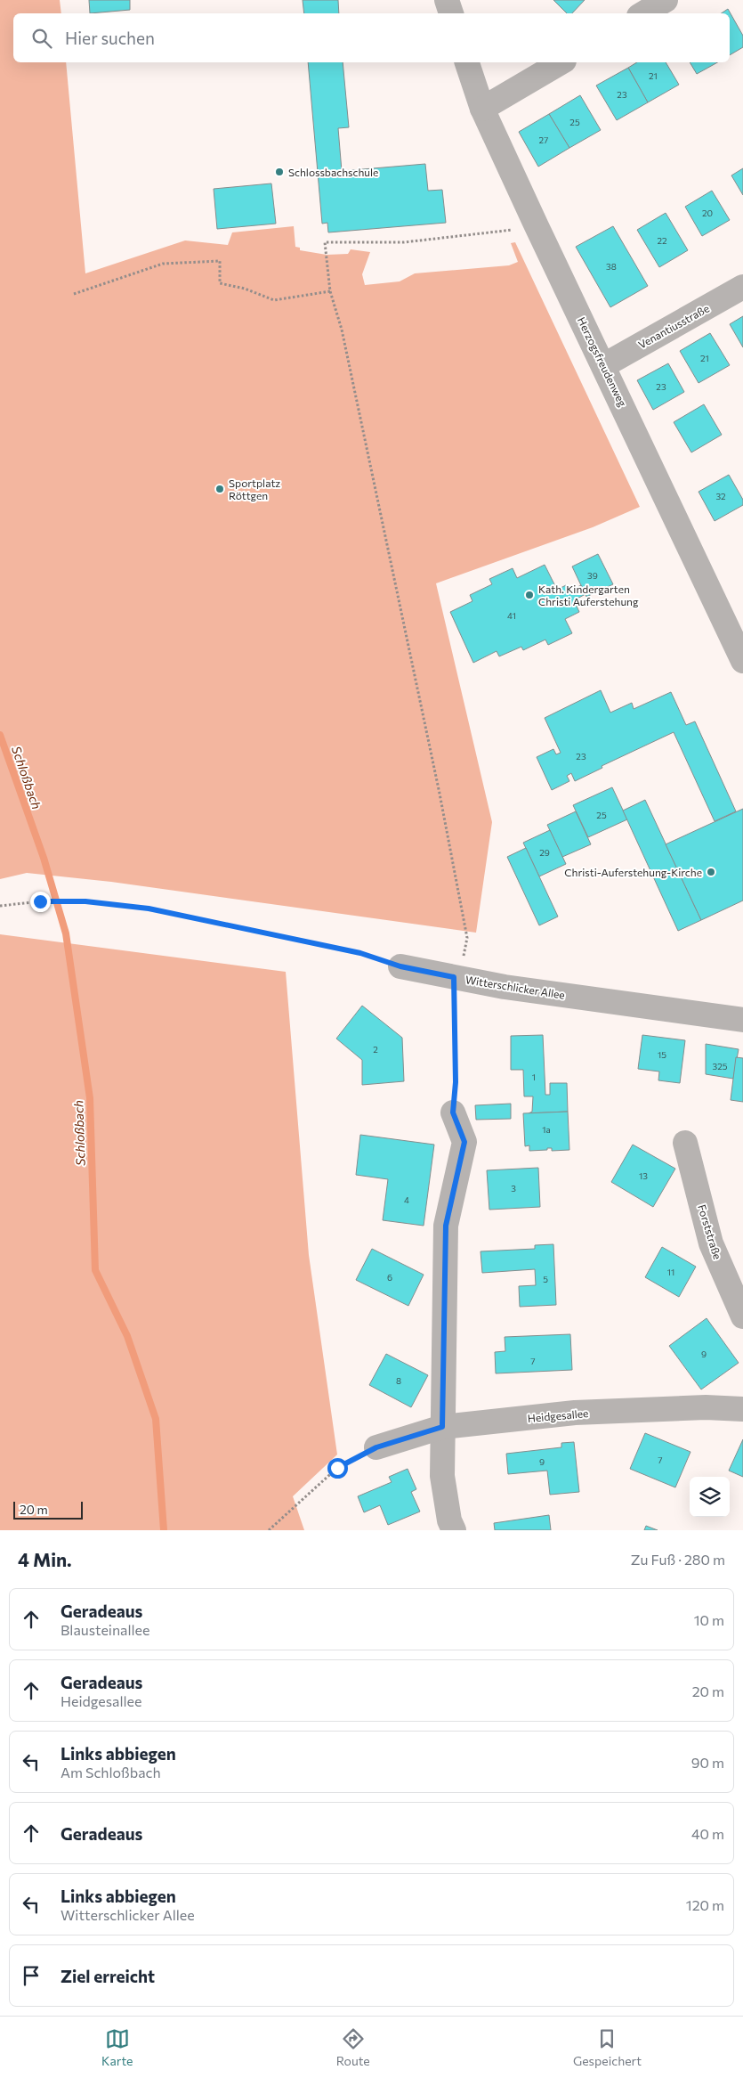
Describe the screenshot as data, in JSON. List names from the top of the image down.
{
  "streets": {
    "street": [
      "Venantiusstraße",
      "Herzogsfreudenweg",
      "Witterschlicker Allee",
      "Forststraße",
      "Heidgesallee"
    ]
  },
  "crossings": [
    ["Venantiusstraße", "Herzogsfreudenweg"]
  ],
  "water": ["Schloßbach"],
  "places": [
    "Schlossbachschule",
    "Sportplatz Röttgen",
    "Kath. Kindergarten Christi Auferstehung",
    "Christi-Auferstehung-Kirche"
  ],
  "house_numbers": [
    "21",
    "23",
    "25",
    "27",
    "20",
    "22",
    "38",
    "21",
    "23",
    "32",
    "39",
    "41",
    "23",
    "25",
    "29",
    "2",
    "15",
    "325",
    "1",
    "1a",
    "13",
    "3",
    "4",
    "11",
    "6",
    "5",
    "9",
    "7",
    "8",
    "7",
    "9"
  ],
  "scale_bar": "20 m",
  "page": {
    "search": "Hier suchen",
    "scale": "20 m",
    "heading": ["4 Min.", "Zu Fuß · 280 m"],
    "list": [
      ["Geradeaus", "Blausteinallee", "10 m"],
      ["Geradeaus", "Heidgesallee", "20 m"],
      ["Links abbiegen", "Am Schloßbach", "90 m"],
      ["Geradeaus", "40 m"],
      ["Links abbiegen", "Witterschlicker Allee", "120 m"],
      "Ziel erreicht"
    ],
    "nav": ["Karte", "Route", "Gespeichert"]
  }
}
